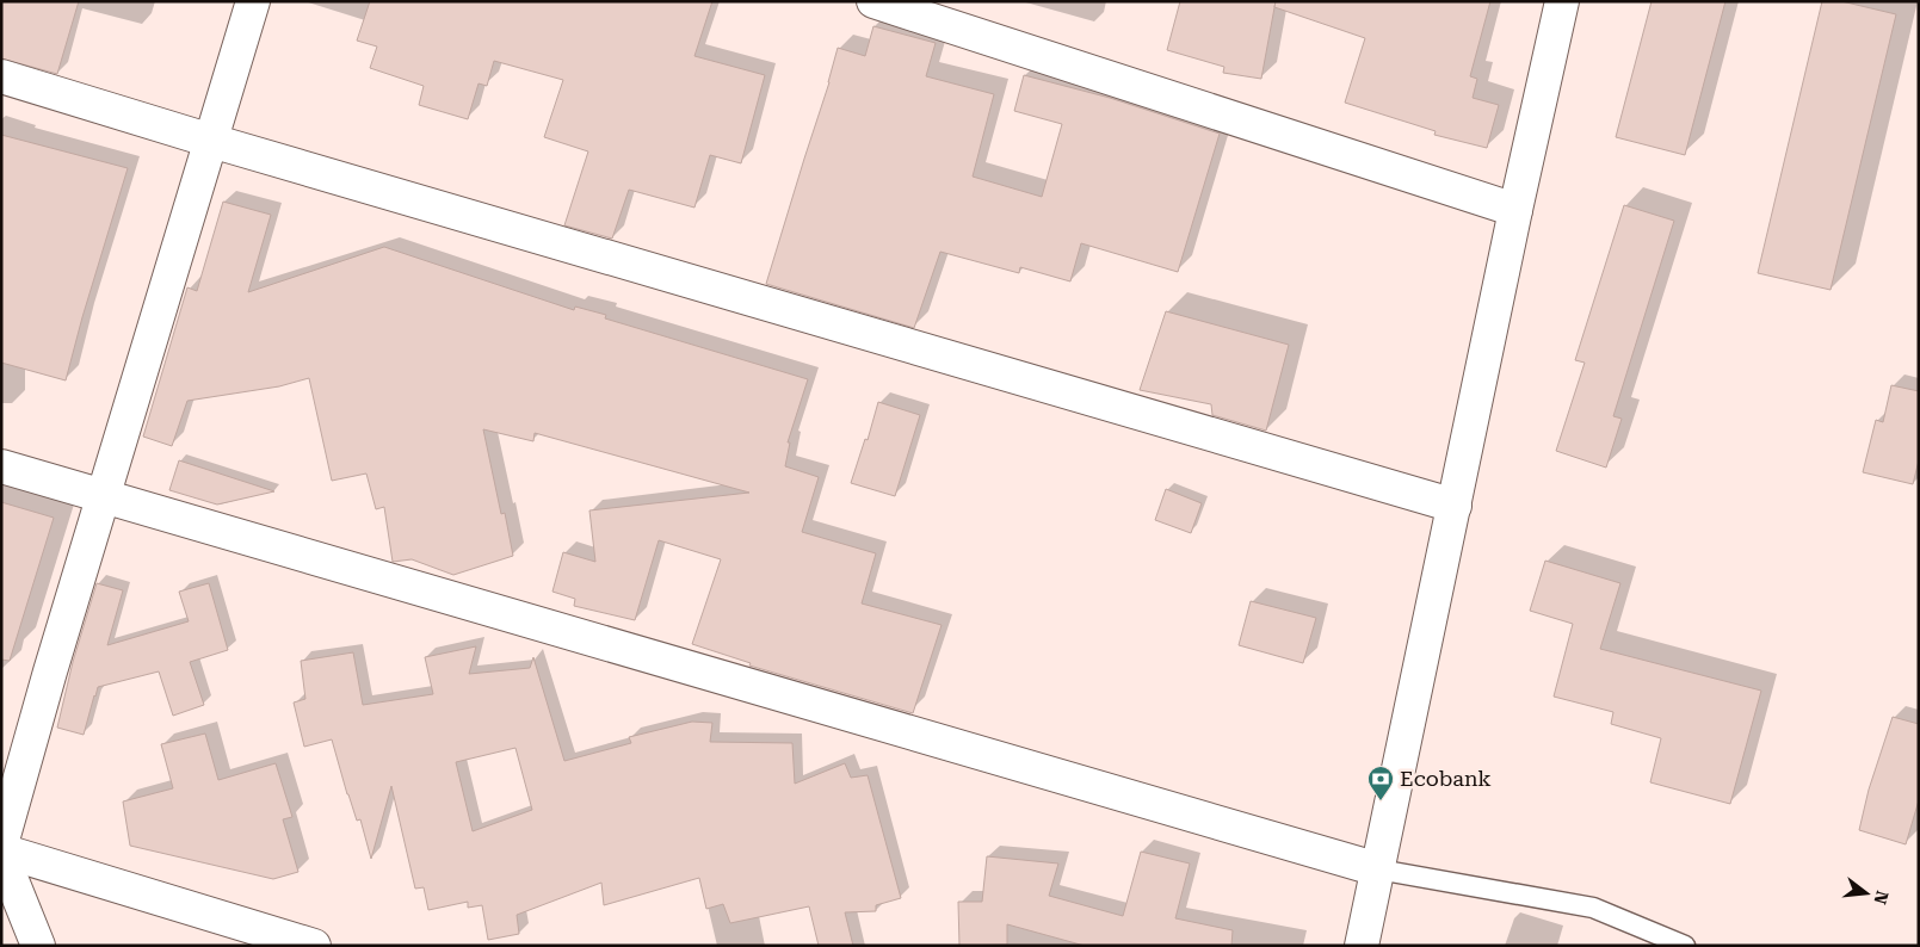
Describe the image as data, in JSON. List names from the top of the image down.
{
  "places": {
    "bank": ["Ecobank"]
  },
  "north": "right"
}
